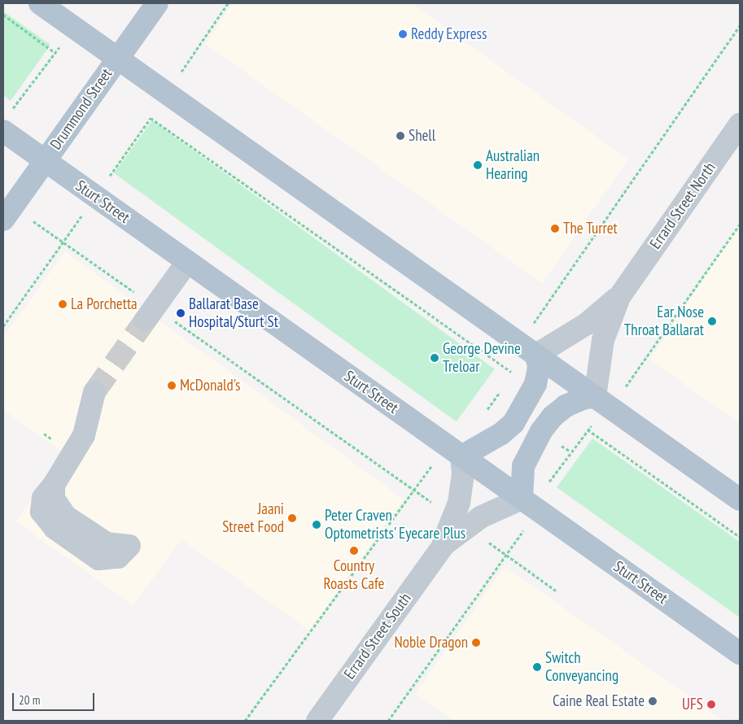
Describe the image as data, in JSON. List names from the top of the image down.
{
  "streets": {
    "main road": ["Drummond Street", "Sturt Street"],
    "street": ["Errard Street North", "Errard Street South"]
  },
  "crossings": [
    ["Drummond Street", "Sturt Street"],
    ["Sturt Street", "Errard Street South"]
  ],
  "places": [
    "Reddy Express",
    "Shell",
    "Australian Hearing",
    "The Turret",
    "La Porchetta",
    "Ballarat Base Hospital/Sturt St",
    "Ear Nose Throat Ballarat",
    "George Devine Treloar",
    "McDonald's",
    "Jaani Street Food",
    "Peter Craven Optometrists' Eyecare Plus",
    "Country Roasts Cafe",
    "Noble Dragon",
    "Switch Conveyancing",
    "Caine Real Estate",
    "UFS"
  ],
  "scale_bar": "20 m"
}
